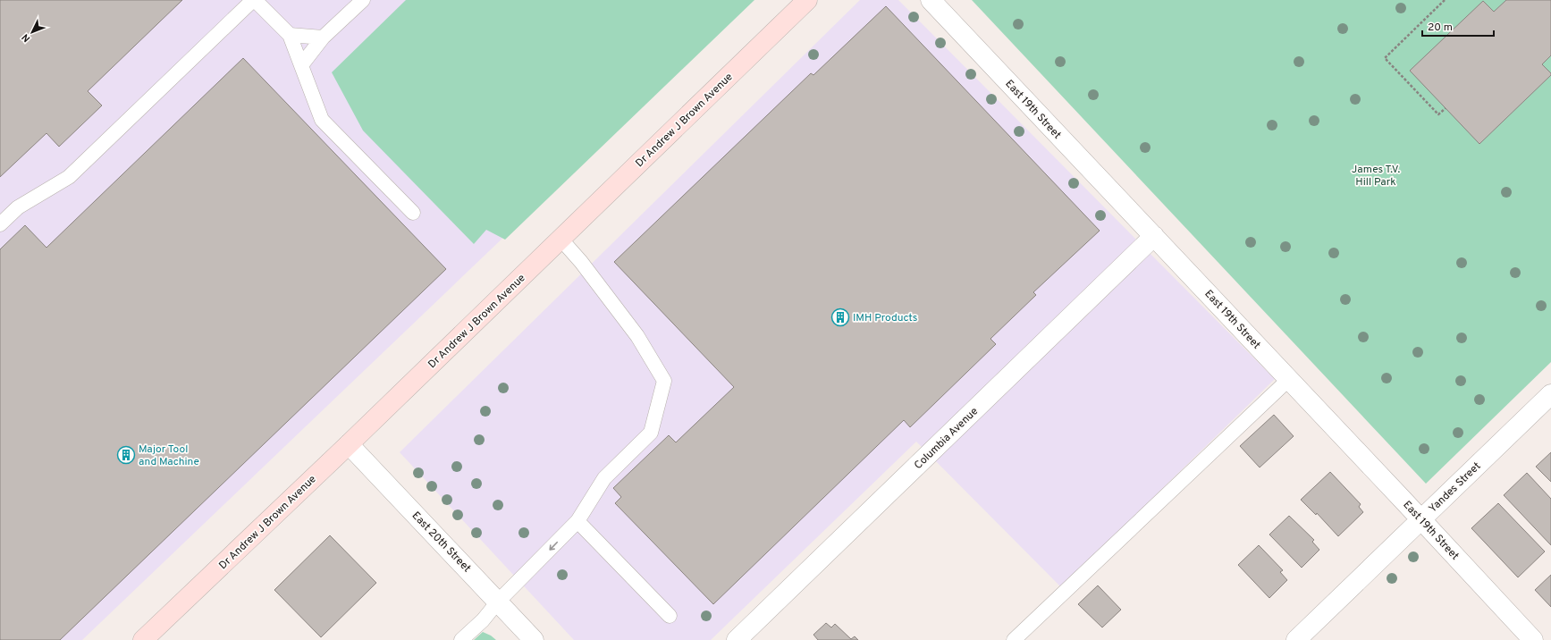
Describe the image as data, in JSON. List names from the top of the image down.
{
  "streets": {
    "main road": ["Dr Andrew J Brown Avenue"],
    "street": [
      "East 19th Street",
      "Columbia Avenue",
      "Yandes Street",
      "East 20th Street"
    ]
  },
  "crossings": [
    ["East 19th Street", "Columbia Avenue"],
    ["East 19th Street", "Yandes Street"],
    ["Dr Andrew J Brown Avenue", "East 20th Street"]
  ],
  "parks": ["James T.V. Hill Park"],
  "places": {
    "building": ["IMH Products", "Major Tool and Machine"]
  },
  "scale_bar": "20 m",
  "north": "bottom left"
}
